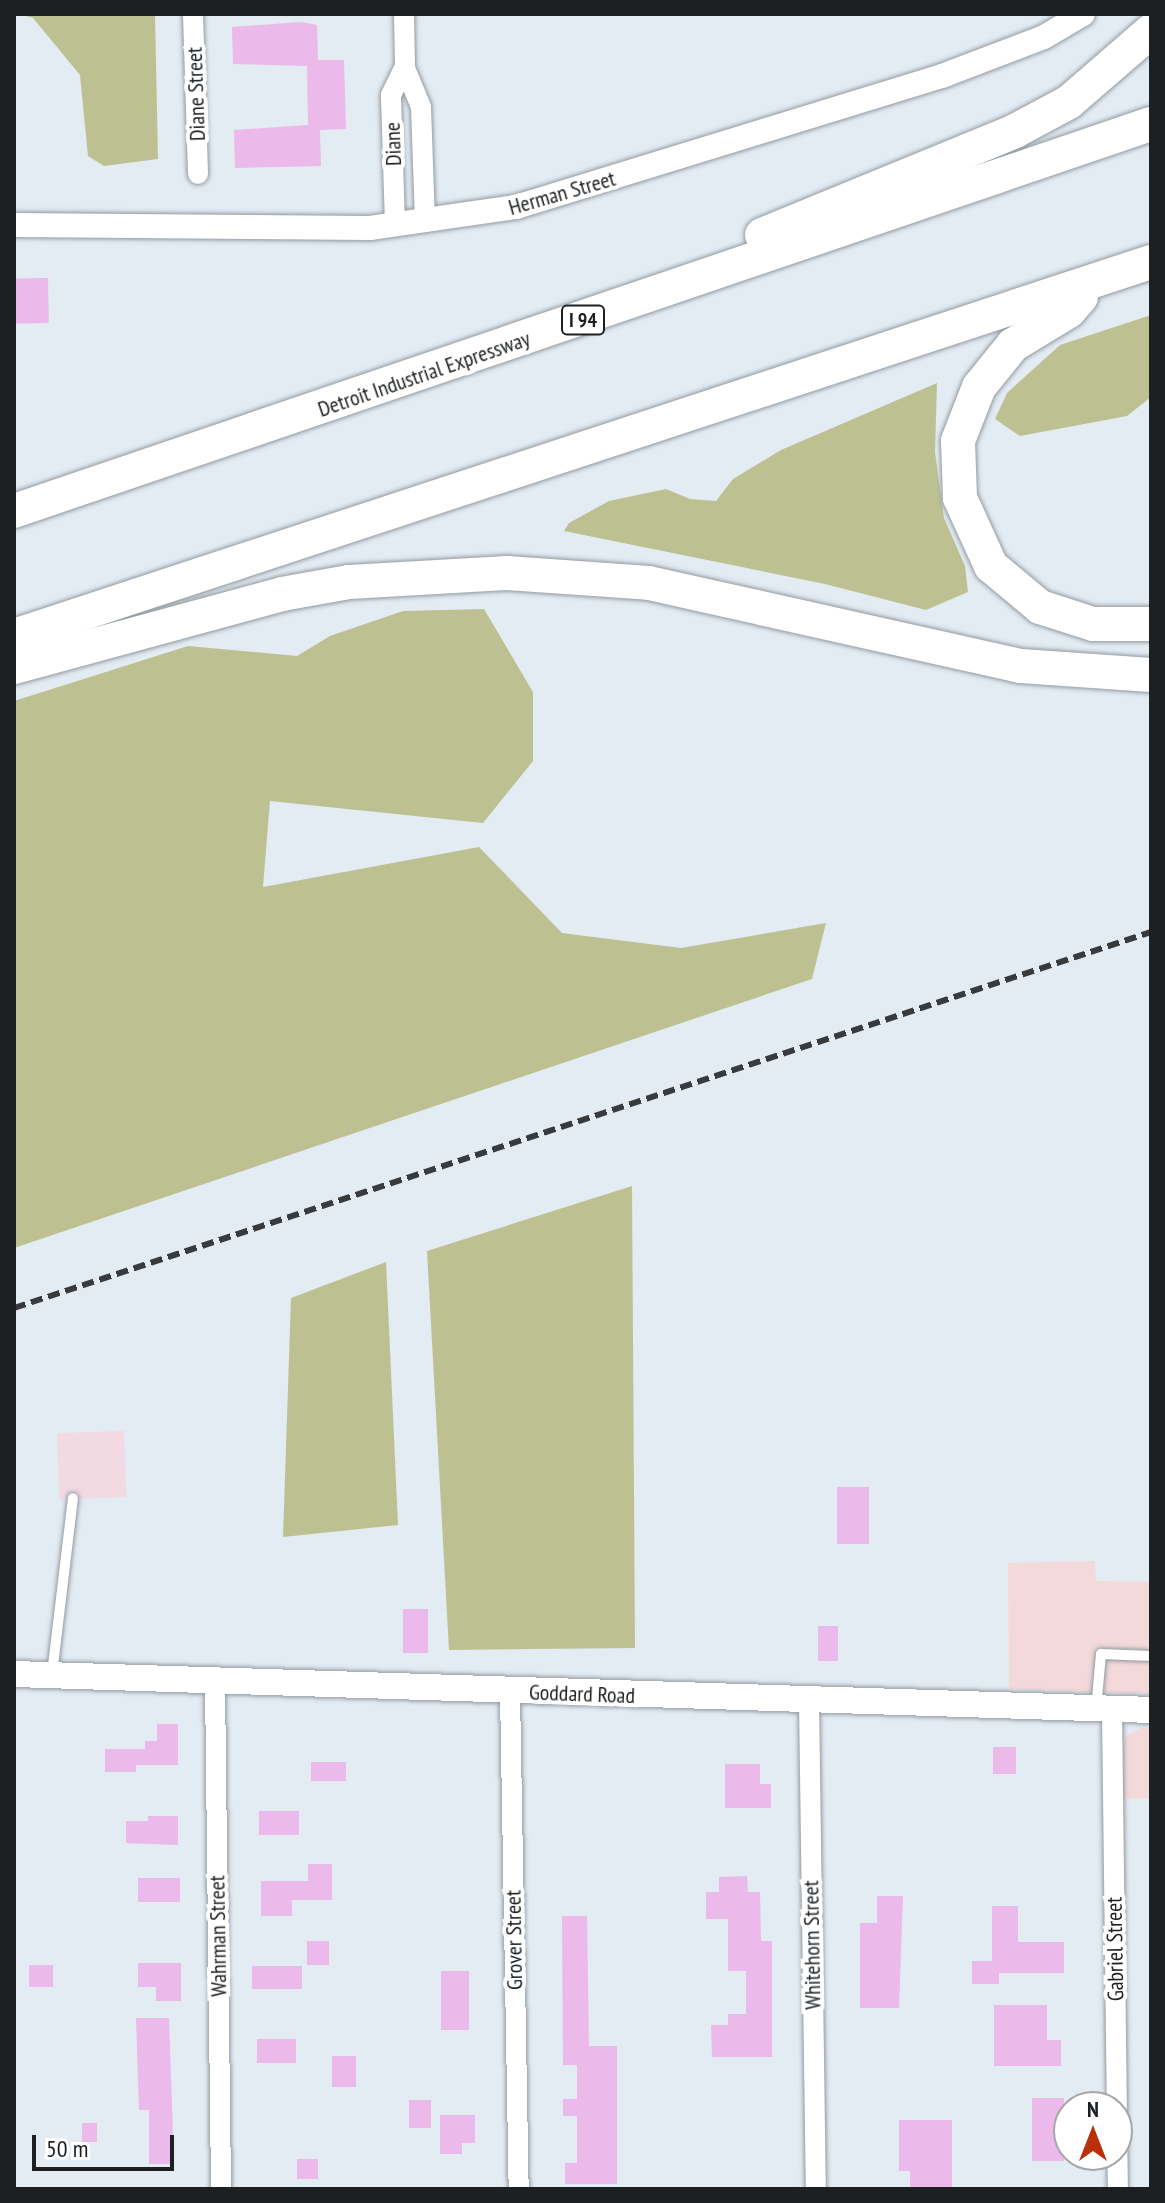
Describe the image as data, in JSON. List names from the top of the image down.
{
  "streets": {
    "highway": ["I 94", "Detroit Industrial Expressway"],
    "main road": ["Goddard Road"],
    "street": [
      "Diane Street",
      "Diane",
      "Herman Street",
      "Wahrman Street",
      "Grover Street",
      "Whitehorn Street",
      "Gabriel Street"
    ]
  },
  "crossings": [
    ["Diane", "Herman Street"],
    ["Goddard Road", "Wahrman Street"],
    ["Goddard Road", "Grover Street"],
    ["Goddard Road", "Whitehorn Street"],
    ["Goddard Road", "Gabriel Street"]
  ],
  "scale_bar": "50 m",
  "north": "top"
}
